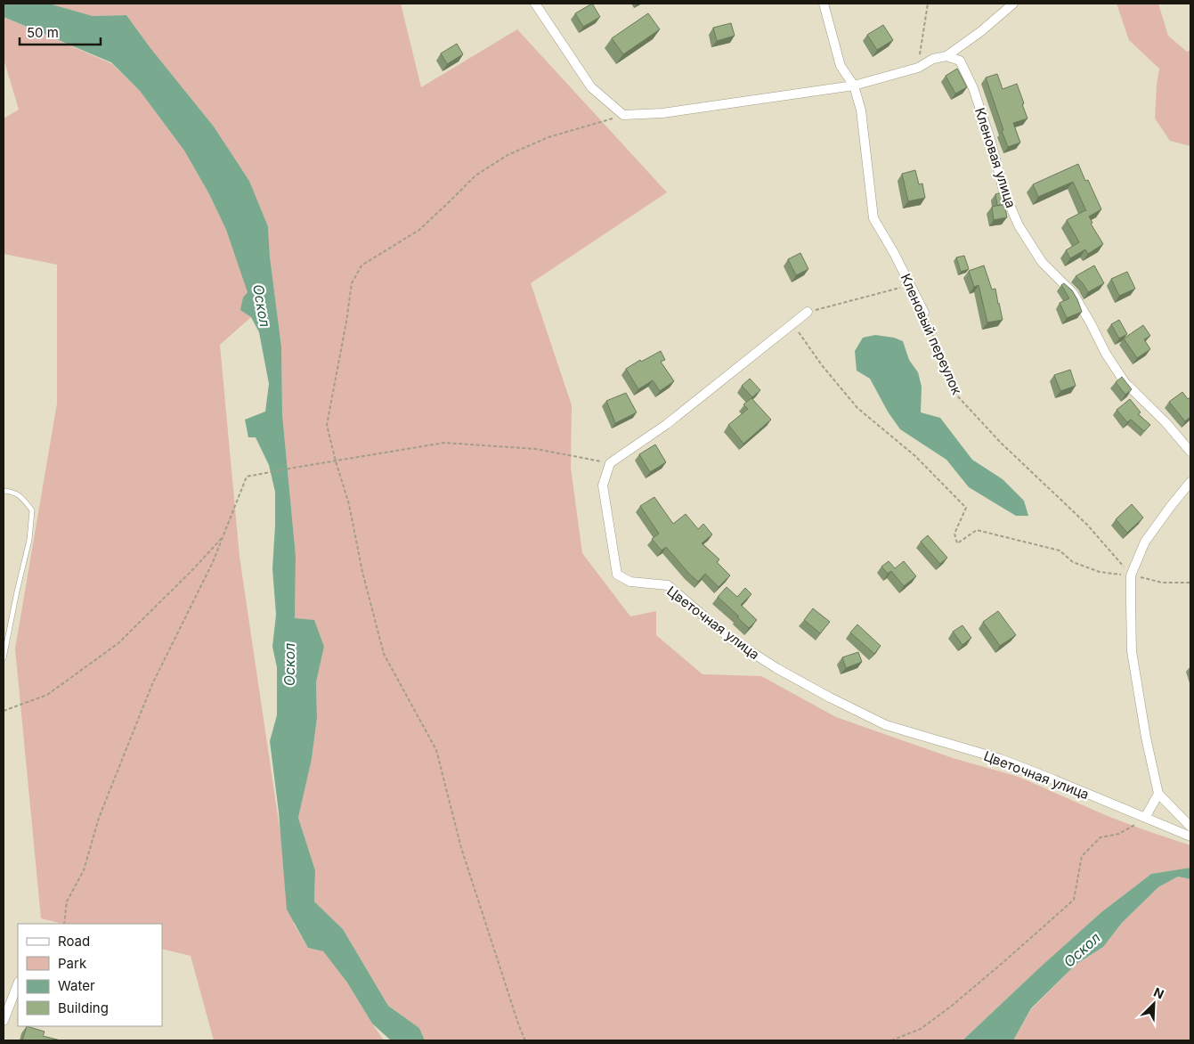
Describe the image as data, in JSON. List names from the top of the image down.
{
  "streets": {
    "street": ["Кленовая улица", "Кленовый переулок", "Цветочная улица"]
  },
  "water": ["Оскол"],
  "legend": [
    "Road",
    "Park",
    "Water",
    "Building"
  ],
  "scale_bar": "50 m",
  "north": "top right"
}
